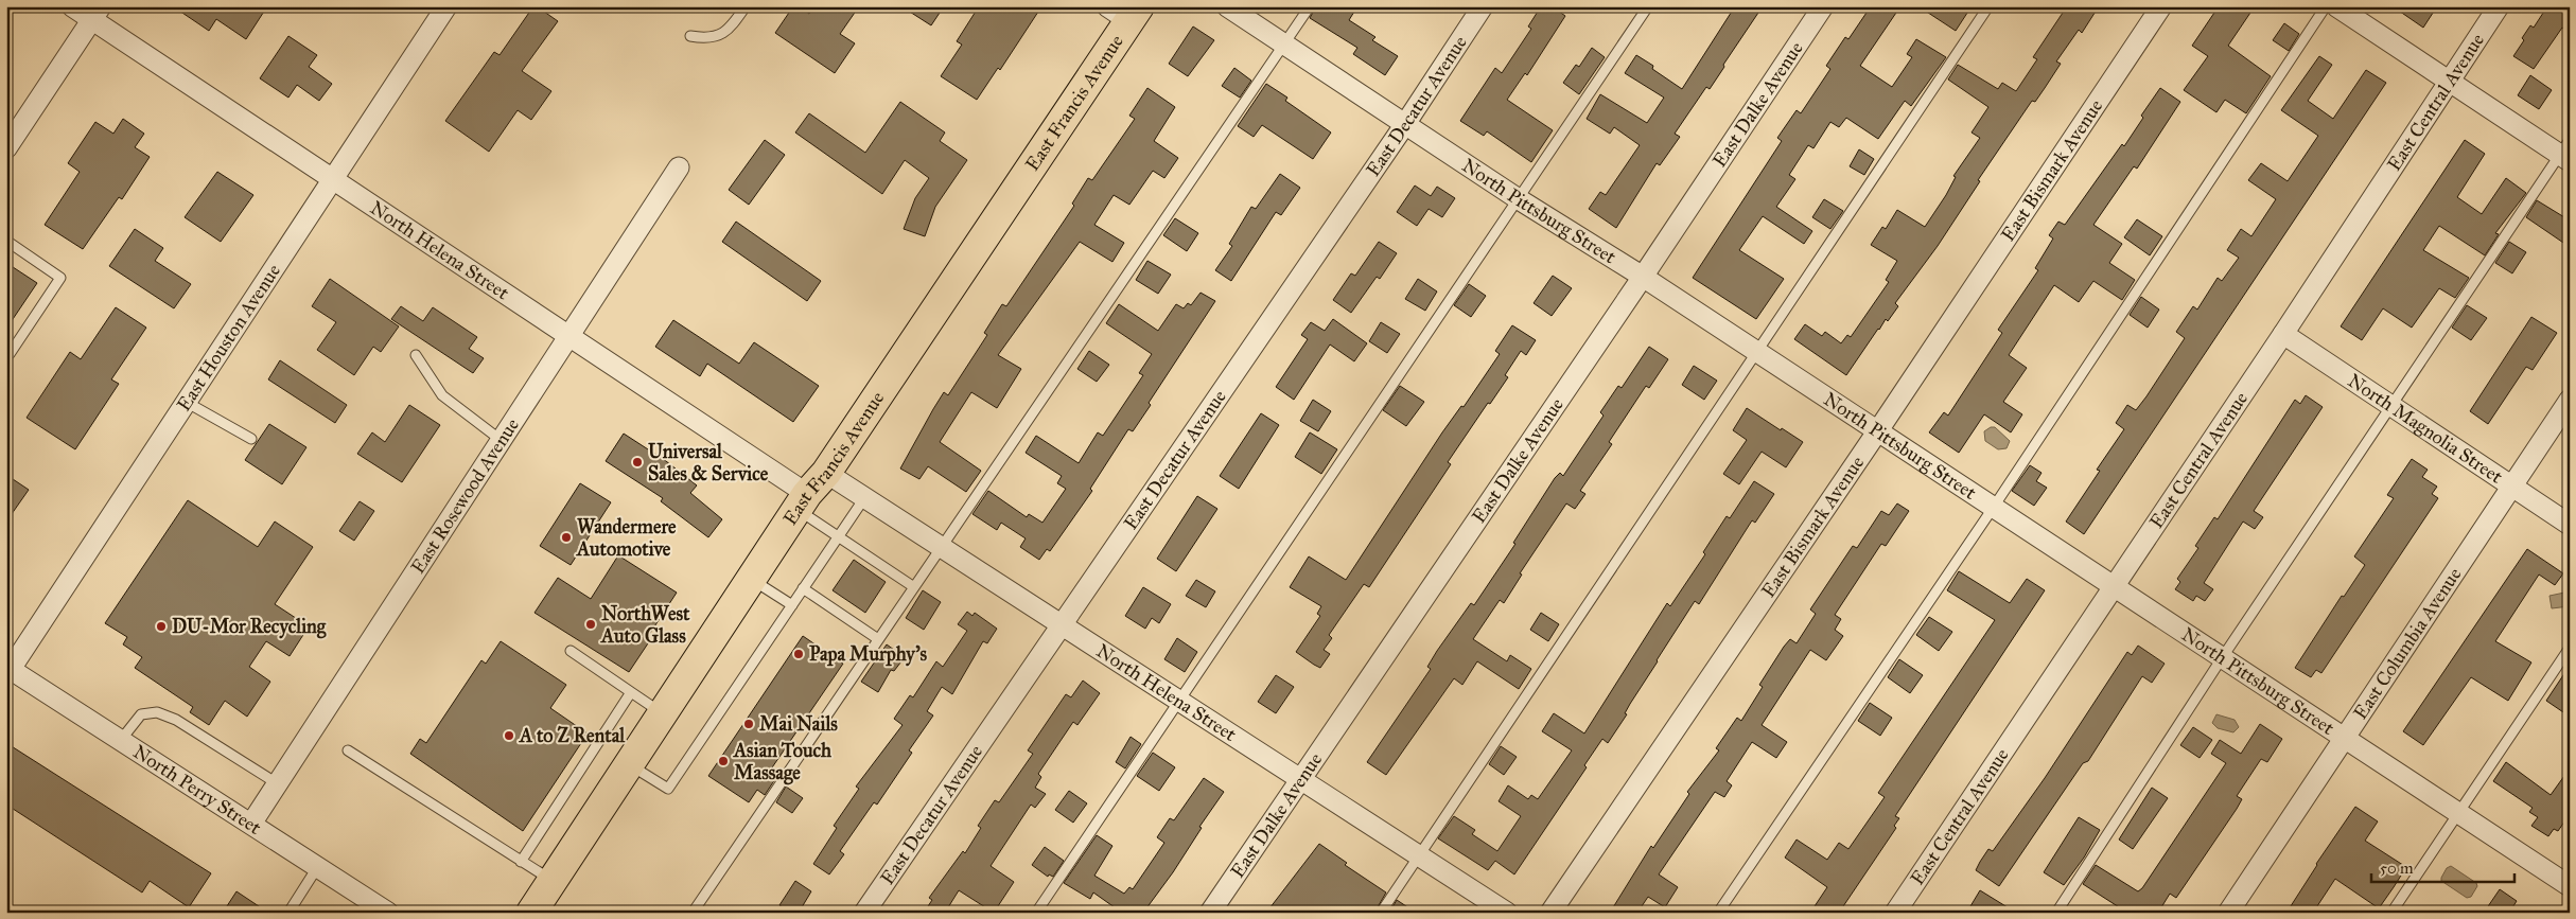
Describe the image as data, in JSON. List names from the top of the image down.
{
  "streets": {
    "main road": ["East Francis Avenue"],
    "street": [
      "East Central Avenue",
      "East Dalke Avenue",
      "East Decatur Avenue",
      "East Bismark Avenue",
      "North Pittsburg Street",
      "North Helena Street",
      "East Houston Avenue",
      "North Magnolia Street",
      "East Rosewood Avenue",
      "East Columbia Avenue",
      "North Perry Street"
    ]
  },
  "crossings": [
    ["East Francis Avenue", "North Helena Street"],
    ["East Central Avenue", "North Pittsburg Street"],
    ["East Central Avenue", "North Magnolia Street"],
    ["East Dalke Avenue", "North Pittsburg Street"],
    ["East Dalke Avenue", "North Helena Street"],
    ["East Decatur Avenue", "North Pittsburg Street"],
    ["East Decatur Avenue", "North Helena Street"],
    ["East Bismark Avenue", "North Pittsburg Street"],
    ["North Pittsburg Street", "East Columbia Avenue"],
    ["North Helena Street", "East Houston Avenue"],
    ["North Helena Street", "East Rosewood Avenue"],
    ["East Houston Avenue", "North Perry Street"],
    ["North Magnolia Street", "East Columbia Avenue"],
    ["East Rosewood Avenue", "North Perry Street"]
  ],
  "places": [
    "Universal Sales & Service",
    "Wandermere Automotive",
    "NorthWest Auto Glass",
    "DU-Mor Recycling",
    "Papa Murphy's",
    "Mai Nails",
    "A to Z Rental",
    "Asian Touch Massage"
  ],
  "scale_bar": "50 m"
}
